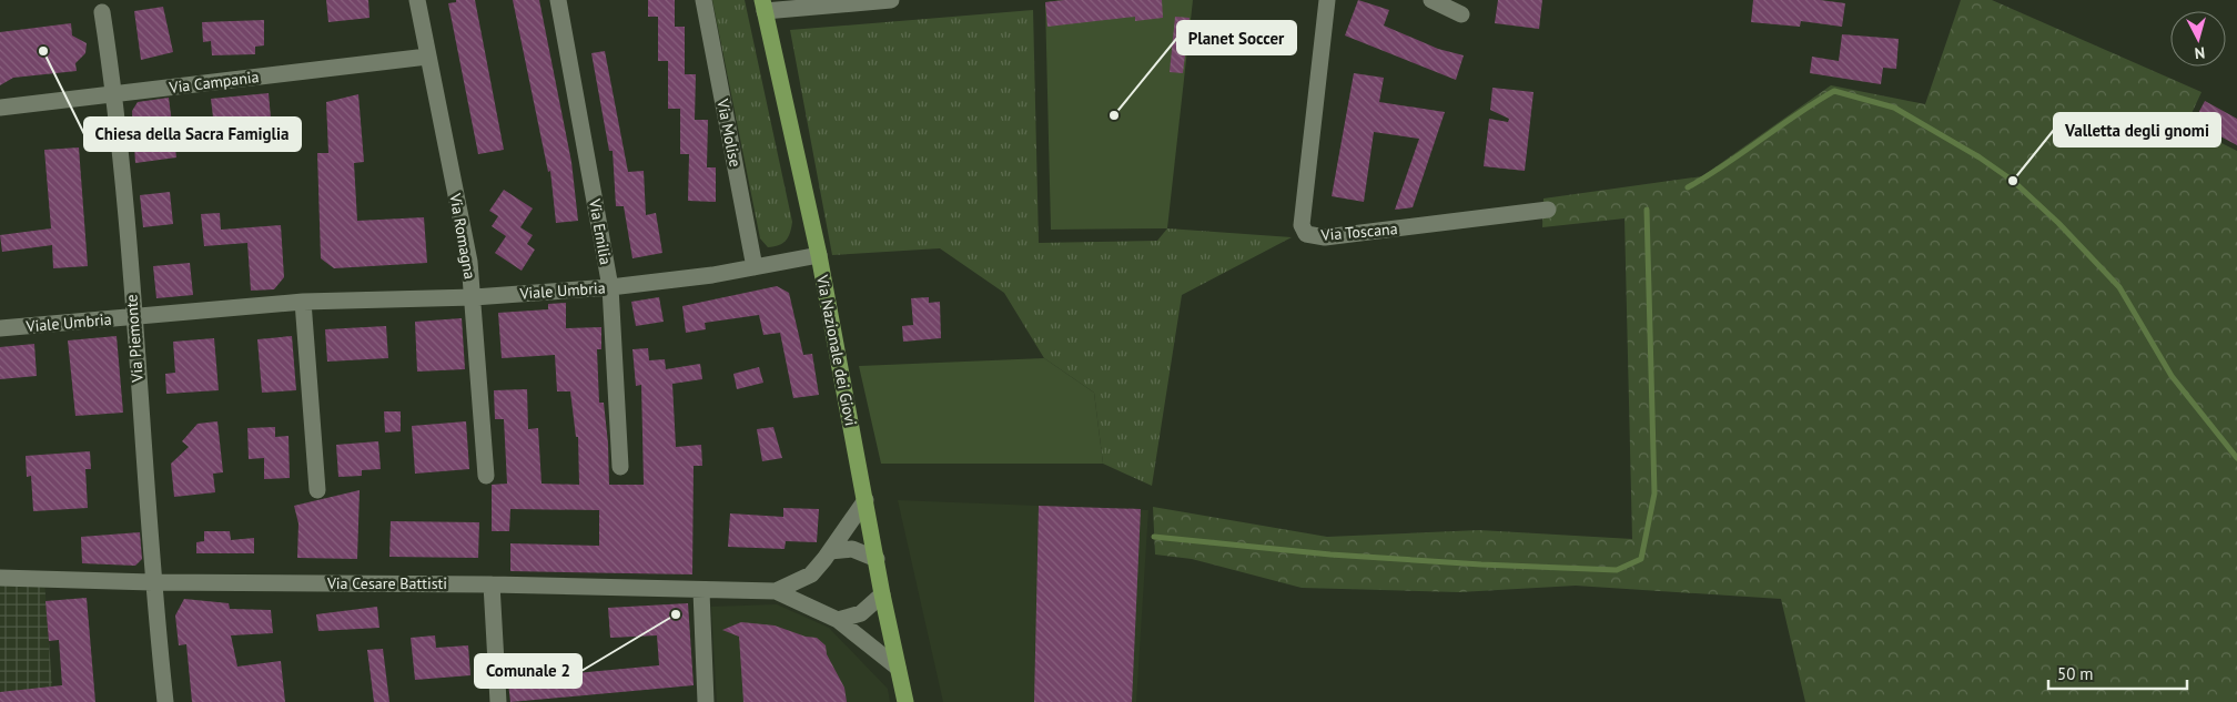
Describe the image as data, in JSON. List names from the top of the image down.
{
  "streets": {
    "main road": ["Via Nazionale dei Giovi"],
    "street": [
      "Via Campania",
      "Via Molise",
      "Via Emilia",
      "Via Toscana",
      "Via Romagna",
      "Viale Umbria",
      "Via Piemonte",
      "Via Cesare Battisti"
    ]
  },
  "crossings": [
    ["Via Campania", "Via Romagna"],
    ["Via Campania", "Via Piemonte"],
    ["Via Molise", "Viale Umbria"],
    ["Via Emilia", "Viale Umbria"],
    ["Via Romagna", "Viale Umbria"],
    ["Viale Umbria", "Via Piemonte"],
    ["Viale Umbria", "Via Nazionale dei Giovi"],
    ["Via Piemonte", "Via Cesare Battisti"],
    ["Via Nazionale dei Giovi", "Via Cesare Battisti"]
  ],
  "places": [
    "Chiesa della Sacra Famiglia",
    "Planet Soccer",
    "Valletta degli gnomi",
    "Comunale 2"
  ],
  "scale_bar": "50 m",
  "north": "bottom"
}
